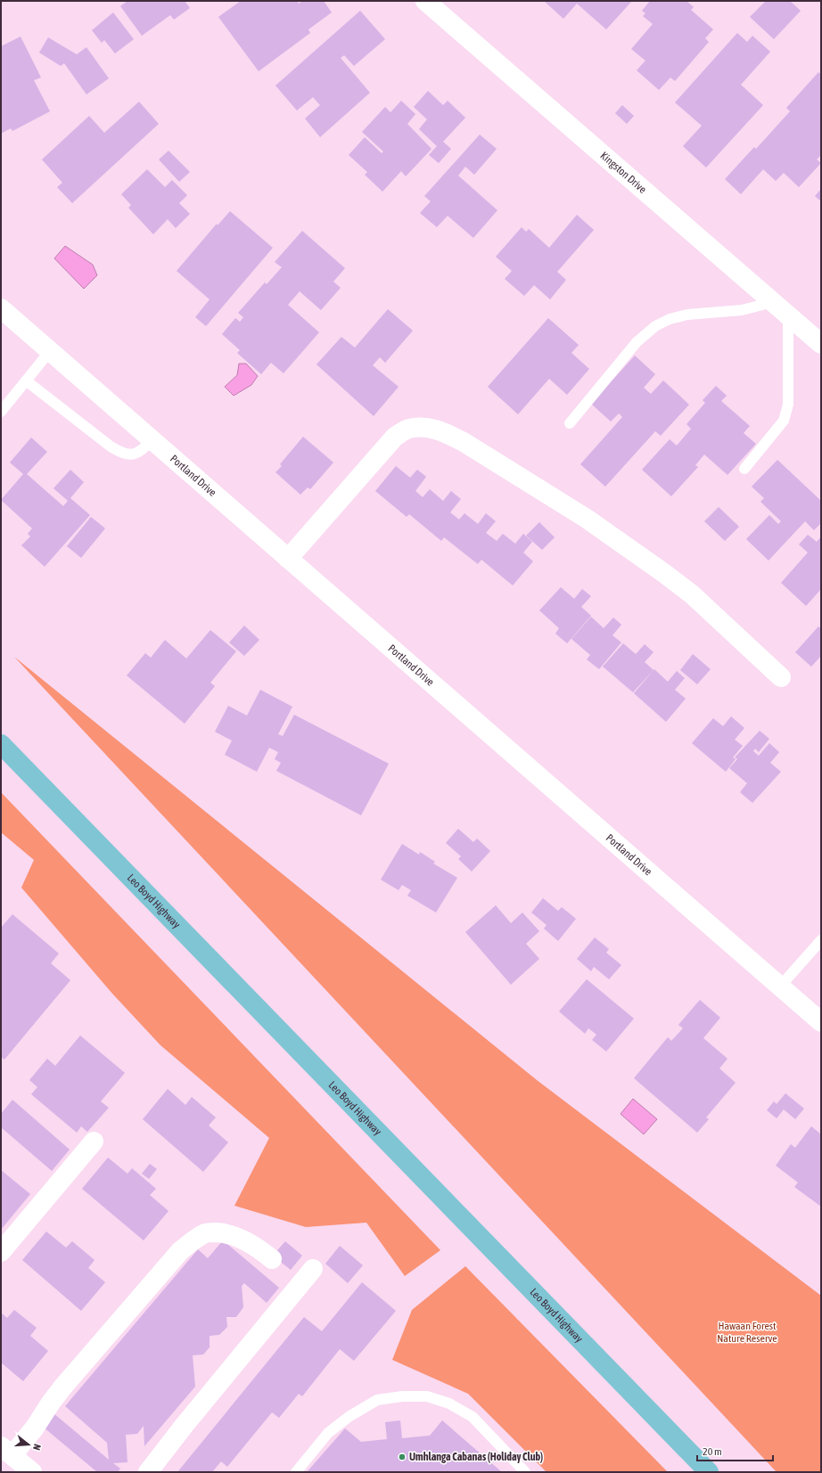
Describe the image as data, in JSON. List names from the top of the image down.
{
  "streets": {
    "main road": ["Leo Boyd Highway"],
    "street": ["Kingston Drive", "Portland Drive"]
  },
  "parks": ["Hawaan Forest Nature Reserve"],
  "places": ["Umhlanga Cabanas (Holiday Club)"],
  "scale_bar": "20 m",
  "north": "right"
}
